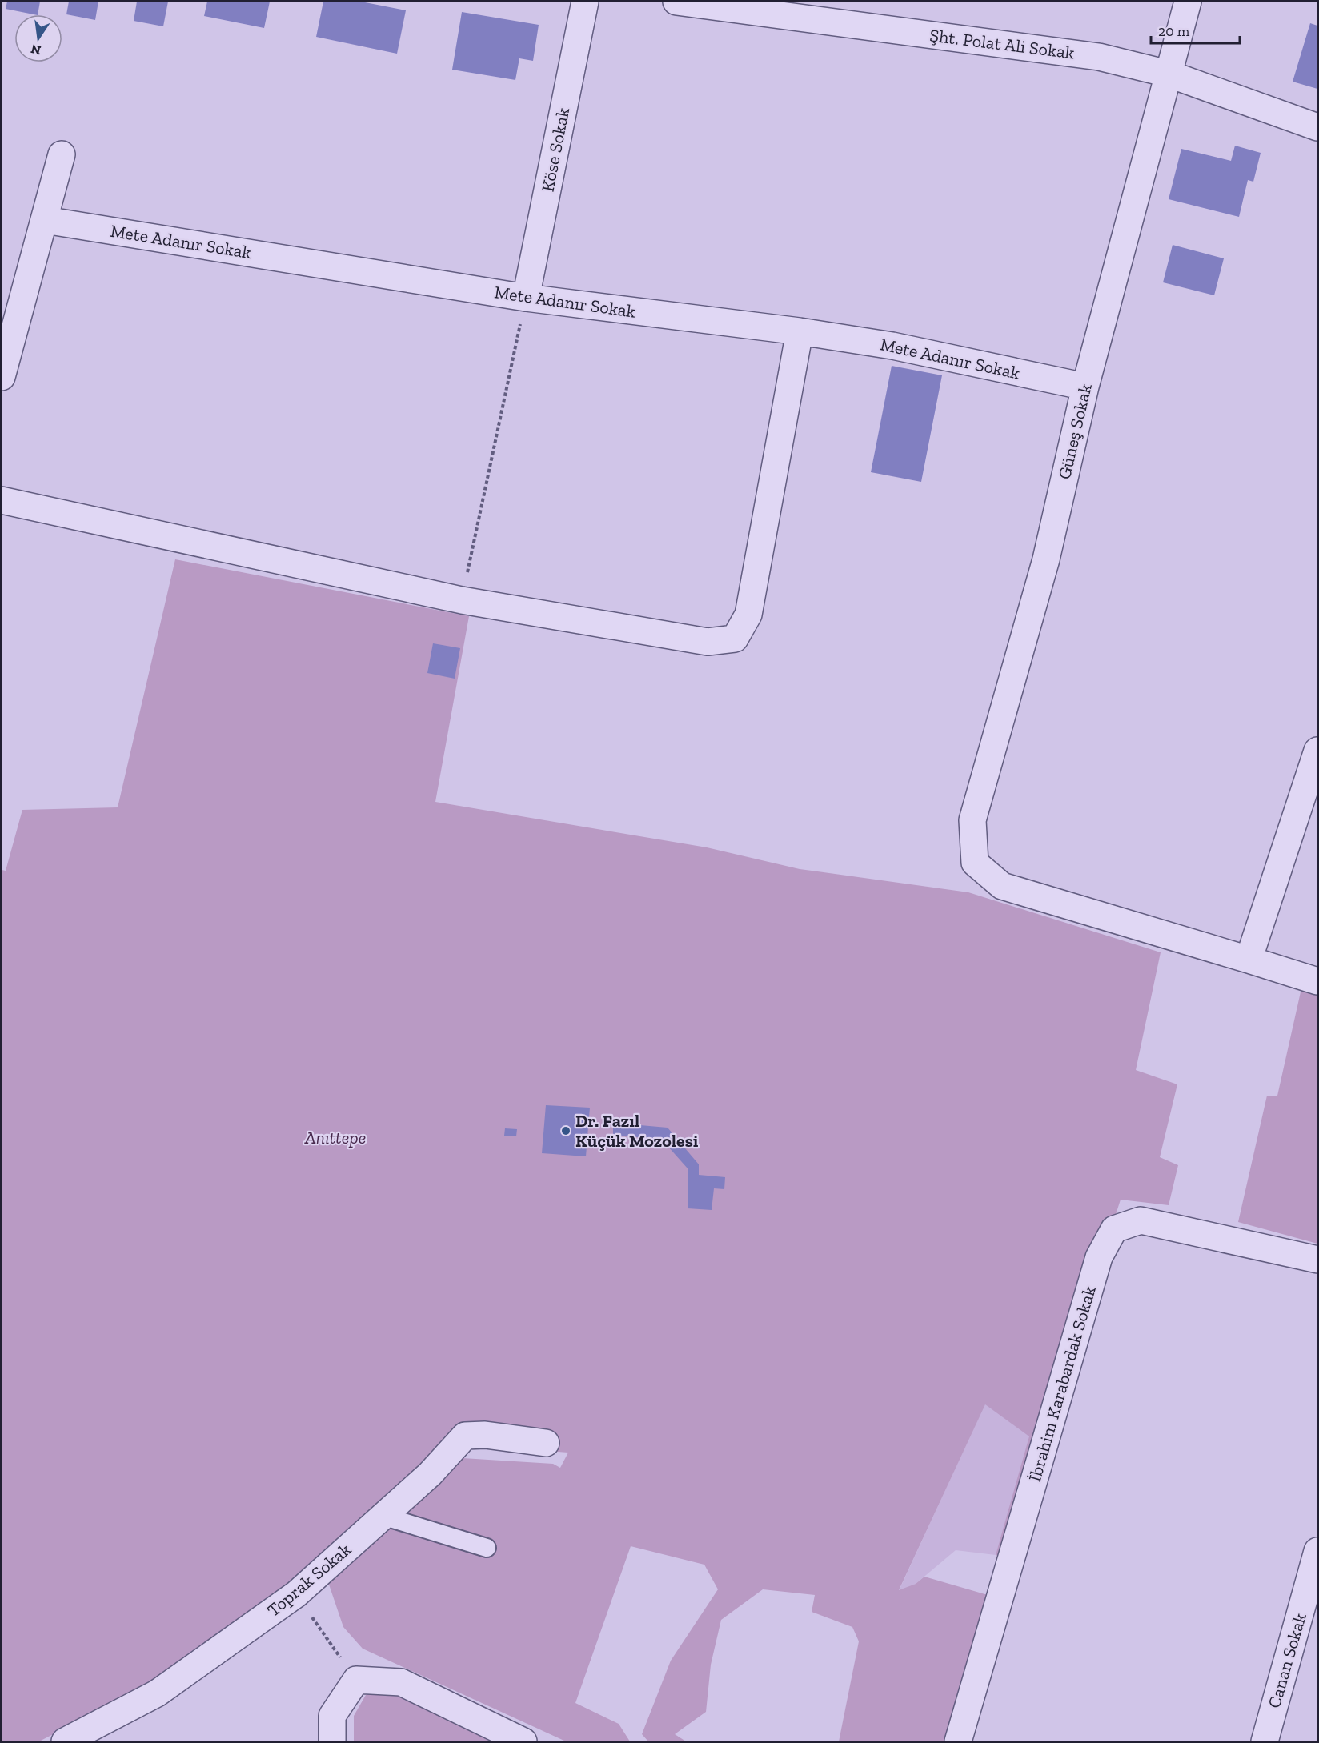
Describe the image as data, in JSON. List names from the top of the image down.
{
  "streets": {
    "street": [
      "Şht. Polat Ali Sokak",
      "Köse Sokak",
      "Mete Adanır Sokak",
      "Güneş Sokak",
      "İbrahim Karabardak Sokak",
      "Toprak Sokak",
      "Canan Sokak"
    ]
  },
  "crossings": [
    ["Şht. Polat Ali Sokak", "Güneş Sokak"],
    ["Köse Sokak", "Mete Adanır Sokak"],
    ["Mete Adanır Sokak", "Güneş Sokak"]
  ],
  "parks": ["Anıttepe"],
  "places": ["Dr. Fazıl Küçük Mozolesi"],
  "scale_bar": "20 m",
  "north": "bottom"
}
